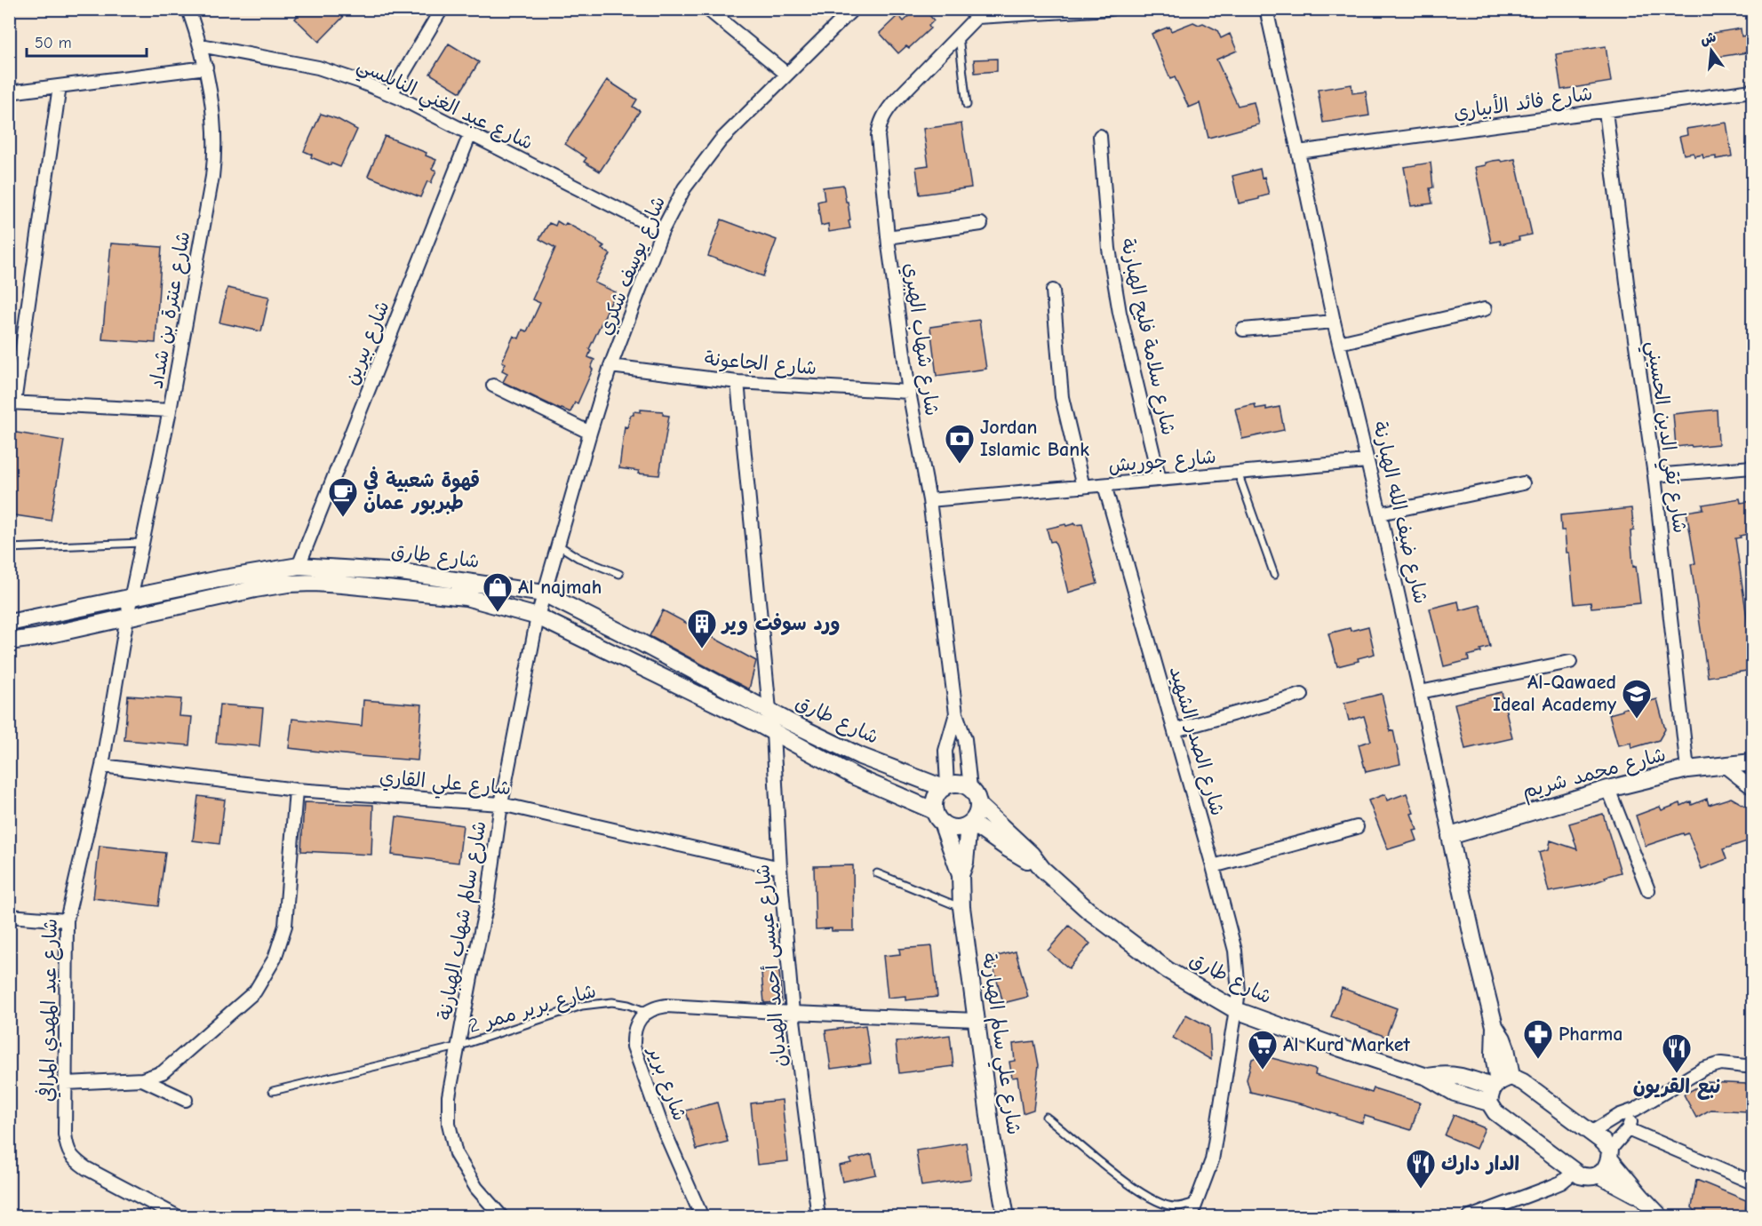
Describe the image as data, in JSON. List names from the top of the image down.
{
  "streets": {
    "street": [
      "شارع فائد الأبياري",
      "شارع عبد الغني النابلسي",
      "شارع يوسف شكري",
      "شارع عنترة بن شداد",
      "شارع سلامة فليح الهبارنة",
      "شارع شهاب الهبري",
      "شارع بيرين",
      "شارع الجاعونة",
      "شارع تقي الدين الحسيني",
      "شارع جوريش",
      "شارع ضيف الله الهبارنة",
      "شارع طارق",
      "شارع الصدر الشهيد",
      "شارع محمد شريم",
      "شارع علي القاري",
      "شارع سالم شهاب الهبارنة",
      "شارع عيسى أحمد الهدبان",
      "شارع عبد المهدي المرافي",
      "شارع علي سالم الهبارنة",
      "شارع برير"
    ],
    "lane": ["شارع برير ممر 2"]
  },
  "crossings": [
    ["شارع فائد الأبياري", "شارع تقي الدين الحسيني"],
    ["شارع فائد الأبياري", "شارع ضيف الله الهبارنة"],
    ["شارع عبد الغني النابلسي", "شارع يوسف شكري"],
    ["شارع عبد الغني النابلسي", "شارع عنترة بن شداد"],
    ["شارع عبد الغني النابلسي", "شارع بيرين"],
    ["شارع يوسف شكري", "شارع الجاعونة"],
    ["شارع يوسف شكري", "شارع طارق"],
    ["شارع يوسف شكري", "شارع سالم شهاب الهبارنة"],
    ["شارع عنترة بن شداد", "شارع طارق"],
    ["شارع عنترة بن شداد", "شارع عبد المهدي المرافي"],
    ["شارع سلامة فليح الهبارنة", "شارع جوريش"],
    ["شارع شهاب الهبري", "شارع الجاعونة"],
    ["شارع شهاب الهبري", "شارع جوريش"],
    ["شارع شهاب الهبري", "شارع طارق"],
    ["شارع شهاب الهبري", "شارع علي سالم الهبارنة"],
    ["شارع بيرين", "شارع طارق"],
    ["شارع الجاعونة", "شارع عيسى أحمد الهدبان"],
    ["شارع تقي الدين الحسيني", "شارع محمد شريم"],
    ["شارع جوريش", "شارع ضيف الله الهبارنة"],
    ["شارع جوريش", "شارع الصدر الشهيد"],
    ["شارع ضيف الله الهبارنة", "شارع طارق"],
    ["شارع ضيف الله الهبارنة", "شارع محمد شريم"],
    ["شارع طارق", "شارع الصدر الشهيد"],
    ["شارع طارق", "شارع سالم شهاب الهبارنة"],
    ["شارع طارق", "شارع عيسى أحمد الهدبان"],
    ["شارع طارق", "شارع عبد المهدي المرافي"],
    ["شارع طارق", "شارع علي سالم الهبارنة"],
    ["شارع علي القاري", "شارع سالم شهاب الهبارنة"],
    ["شارع علي القاري", "شارع عيسى أحمد الهدبان"],
    ["شارع علي القاري", "شارع عبد المهدي المرافي"],
    ["شارع سالم شهاب الهبارنة", "شارع برير ممر 2"],
    ["شارع برير ممر 2", "شارع برير"]
  ],
  "places": {
    "bank": ["Jordan Islamic Bank"],
    "cafe": ["قهوة شعبية في طبربور عمان"],
    "shop": ["Al najmah"],
    "building": ["ورد سوفت وير"],
    "school or university": ["Al-Qawaed Ideal Academy"],
    "pharmacy": ["Pharma"],
    "supermarket": ["Al Kurd Market"],
    "restaurant": ["نبع القريون", "الدار دارك"]
  },
  "scale_bar": "50 m",
  "north": "top"
}
